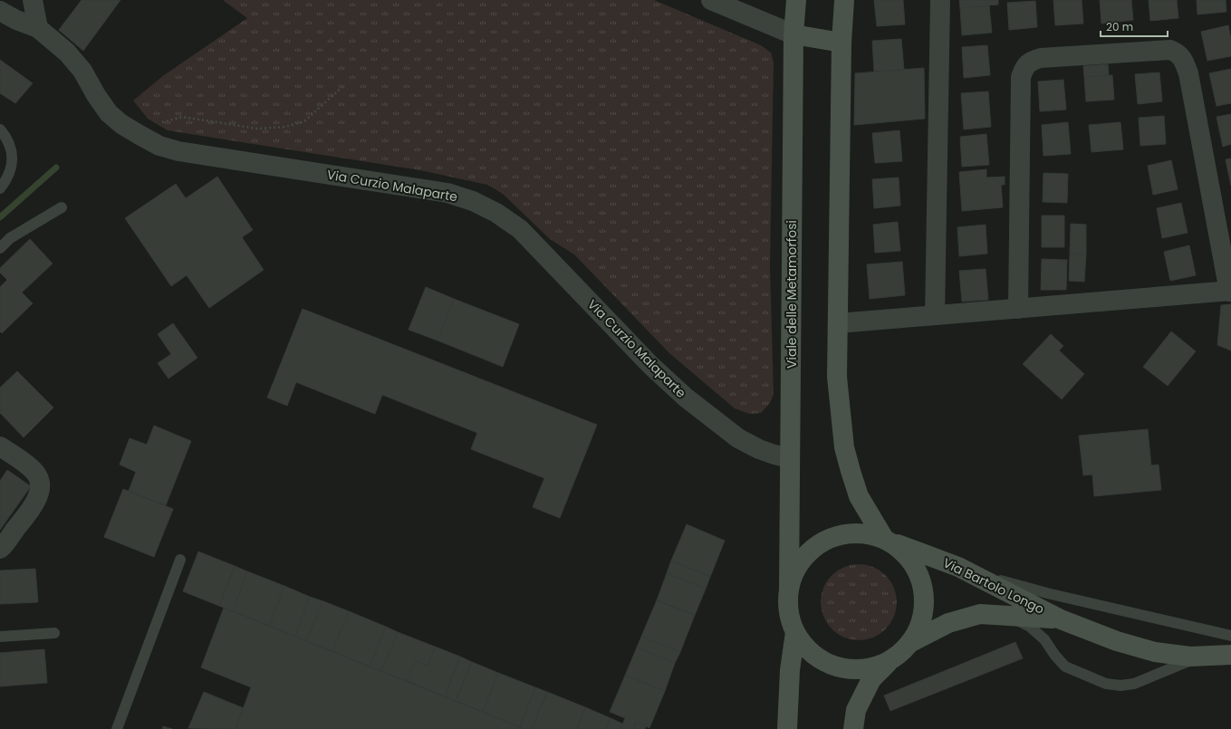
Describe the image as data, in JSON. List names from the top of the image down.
{
  "streets": {
    "street": ["Via Curzio Malaparte", "Viale delle Metamorfosi", "Via Bartolo Longo"]
  },
  "crossings": [
    ["Via Curzio Malaparte", "Viale delle Metamorfosi"]
  ],
  "scale_bar": "20 m"
}
